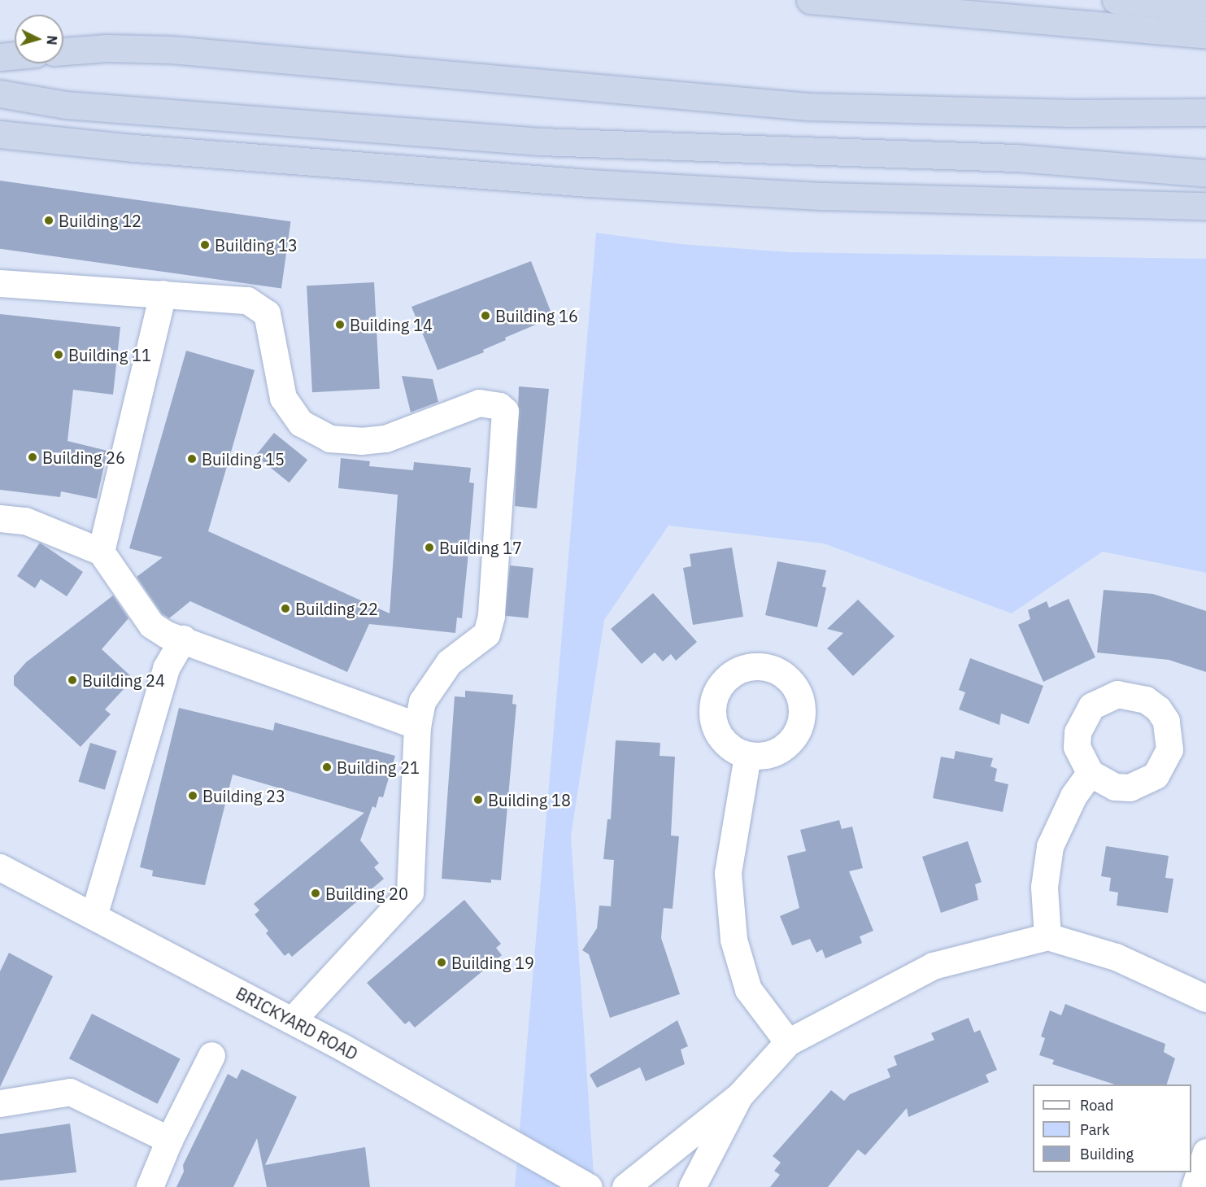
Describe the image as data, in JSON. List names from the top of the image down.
{
  "streets": {
    "street": ["BRICKYARD ROAD"]
  },
  "places": [
    "Building 12",
    "Building 13",
    "Building 16",
    "Building 14",
    "Building 11",
    "Building 26",
    "Building 15",
    "Building 17",
    "Building 22",
    "Building 24",
    "Building 21",
    "Building 23",
    "Building 18",
    "Building 20",
    "Building 19"
  ],
  "legend": ["Road", "Park", "Building"],
  "north": "right"
}
